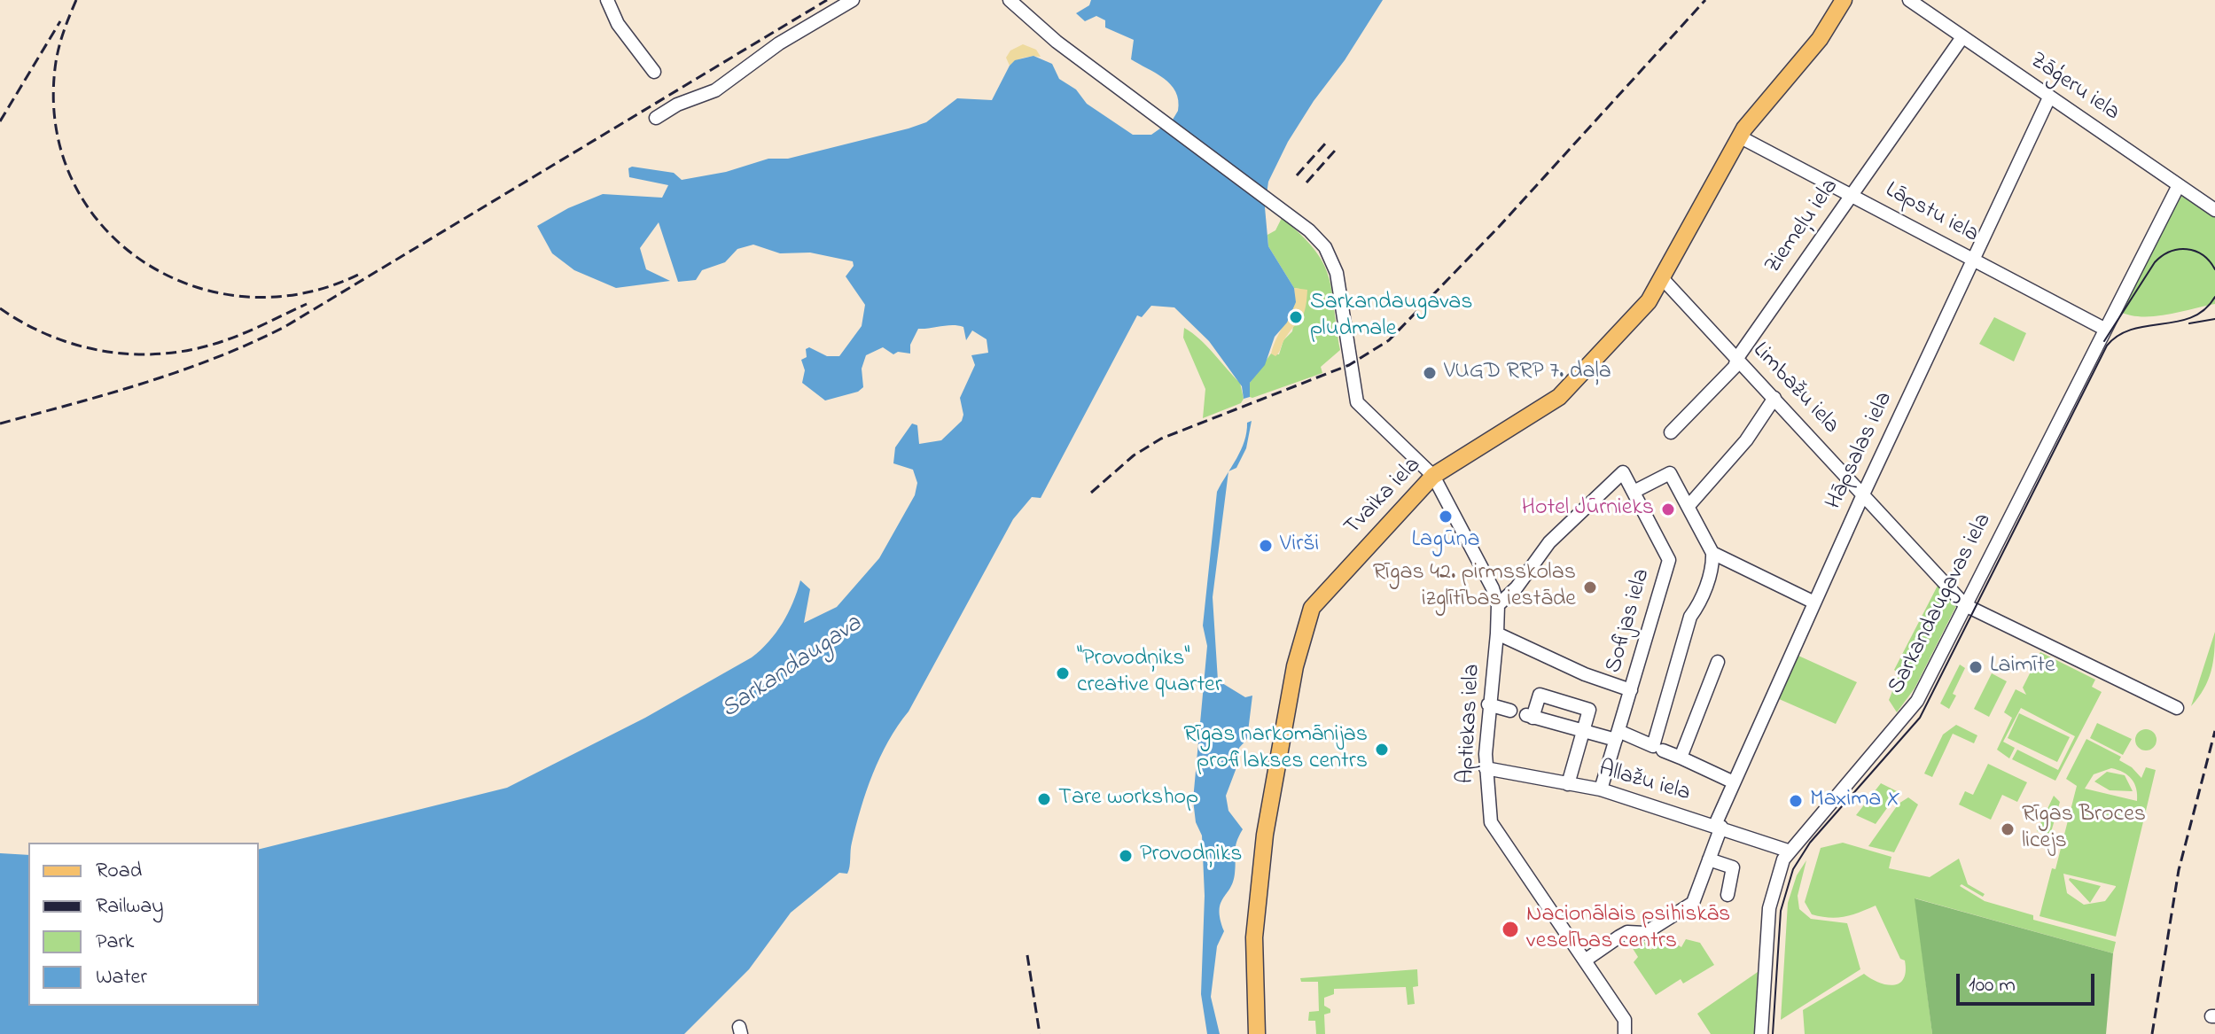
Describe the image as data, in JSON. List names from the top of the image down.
{
  "streets": {
    "main road": ["Tvaika iela"],
    "street": [
      "Zāģeru iela",
      "Lāpstu iela",
      "Ziemeļu iela",
      "Limbažu iela",
      "Hāpsalas iela",
      "Sarkandaugavas iela",
      "Sofijas iela",
      "Aptiekas iela",
      "Allažu iela"
    ]
  },
  "crossings": [
    ["Zāģeru iela", "Ziemeļu iela"],
    ["Zāģeru iela", "Hāpsalas iela"],
    ["Zāģeru iela", "Sarkandaugavas iela"],
    ["Lāpstu iela", "Ziemeļu iela"],
    ["Lāpstu iela", "Hāpsalas iela"],
    ["Lāpstu iela", "Tvaika iela"],
    ["Lāpstu iela", "Sarkandaugavas iela"],
    ["Ziemeļu iela", "Limbažu iela"],
    ["Limbažu iela", "Hāpsalas iela"],
    ["Limbažu iela", "Tvaika iela"],
    ["Limbažu iela", "Sarkandaugavas iela"],
    ["Hāpsalas iela", "Aptiekas iela"],
    ["Hāpsalas iela", "Allažu iela"],
    ["Tvaika iela", "Aptiekas iela"],
    ["Sarkandaugavas iela", "Allažu iela"],
    ["Sofijas iela", "Aptiekas iela"],
    ["Sofijas iela", "Allažu iela"],
    ["Aptiekas iela", "Allažu iela"]
  ],
  "water": ["Sarkandaugava"],
  "places": [
    "Sarkandaugavas pludmale",
    "VUGD RRP 7. daļa",
    "Hotel Jūrnieks",
    "Lagūna",
    "Virši",
    "Rīgas 42. pirmsskolas izglītības iestāde",
    "Laimīte",
    "\"Provodņiks\" creative quarter",
    "Rīgas narkomānijas profilakses centrs",
    "Tare workshop",
    "Maxima X",
    "Rīgas Broces licejs",
    "Provodņiks",
    "Nacionālais psihiskās veselības centrs"
  ],
  "legend": [
    "Road",
    "Railway",
    "Park",
    "Water"
  ],
  "scale_bar": "100 m"
}
